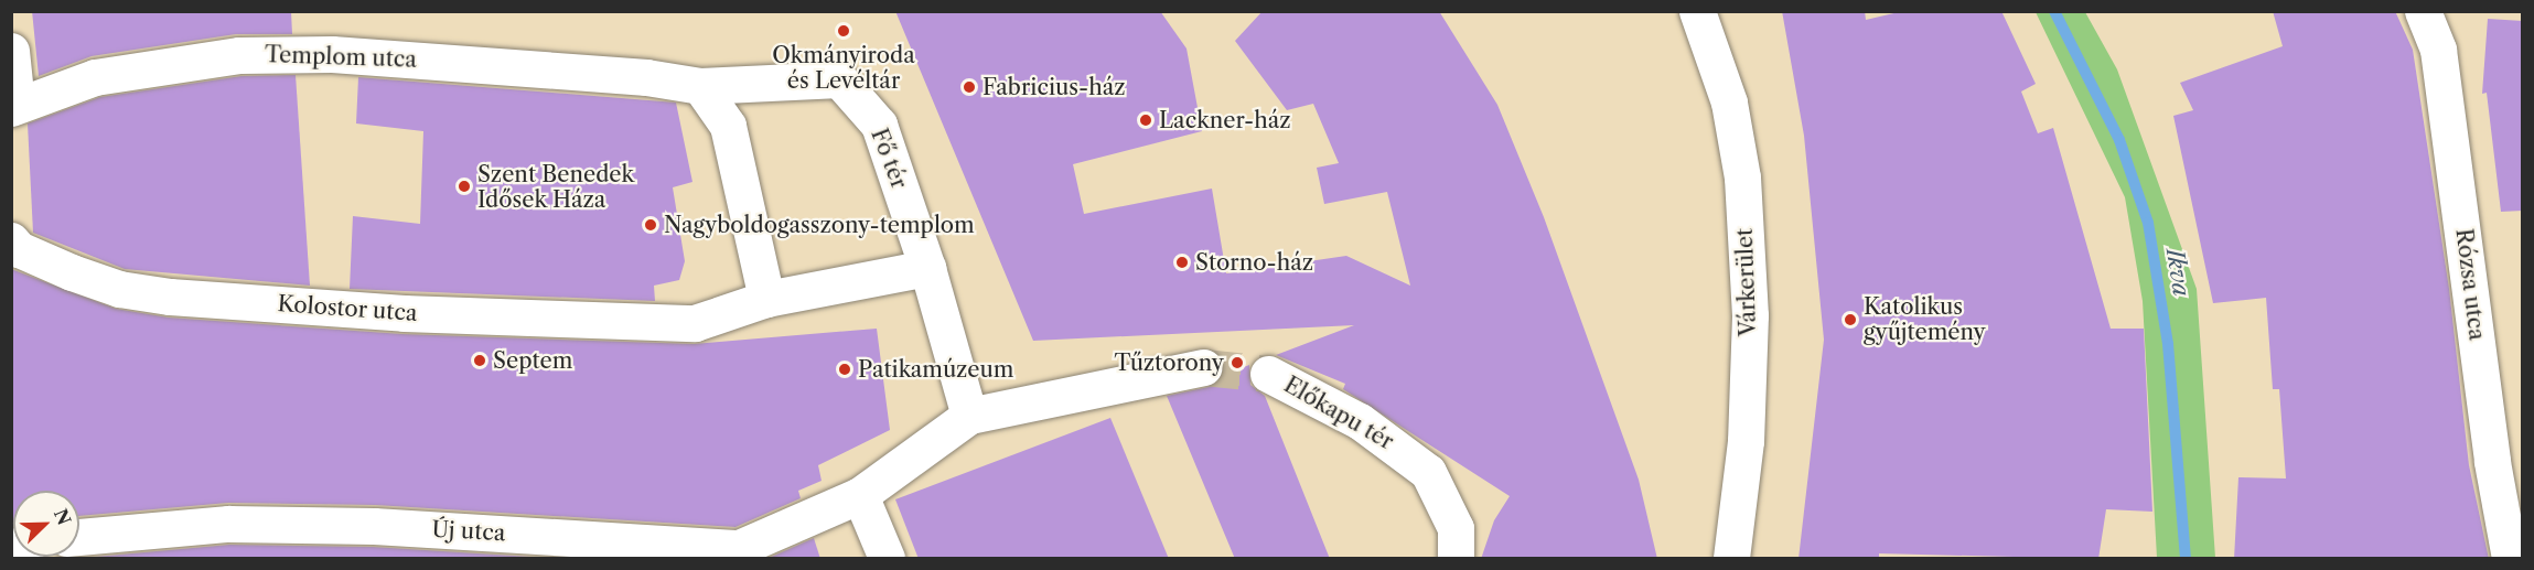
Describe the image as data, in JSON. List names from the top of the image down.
{
  "streets": {
    "street": [
      "Templom utca",
      "Fő tér",
      "Várkerület",
      "Rózsa utca",
      "Kolostor utca",
      "Előkapu tér",
      "Új utca"
    ]
  },
  "crossings": [
    ["Templom utca", "Fő tér"]
  ],
  "water": ["Ikva"],
  "places": [
    "Okmányiroda és Levéltár",
    "Fabricius-ház",
    "Lackner-ház",
    "Szent Benedek Idősek Háza",
    "Nagyboldogasszony-templom",
    "Storno-ház",
    "Katolikus gyűjtemény",
    "Septem",
    "Tűztorony",
    "Patikamúzeum"
  ],
  "north": "top right"
}
